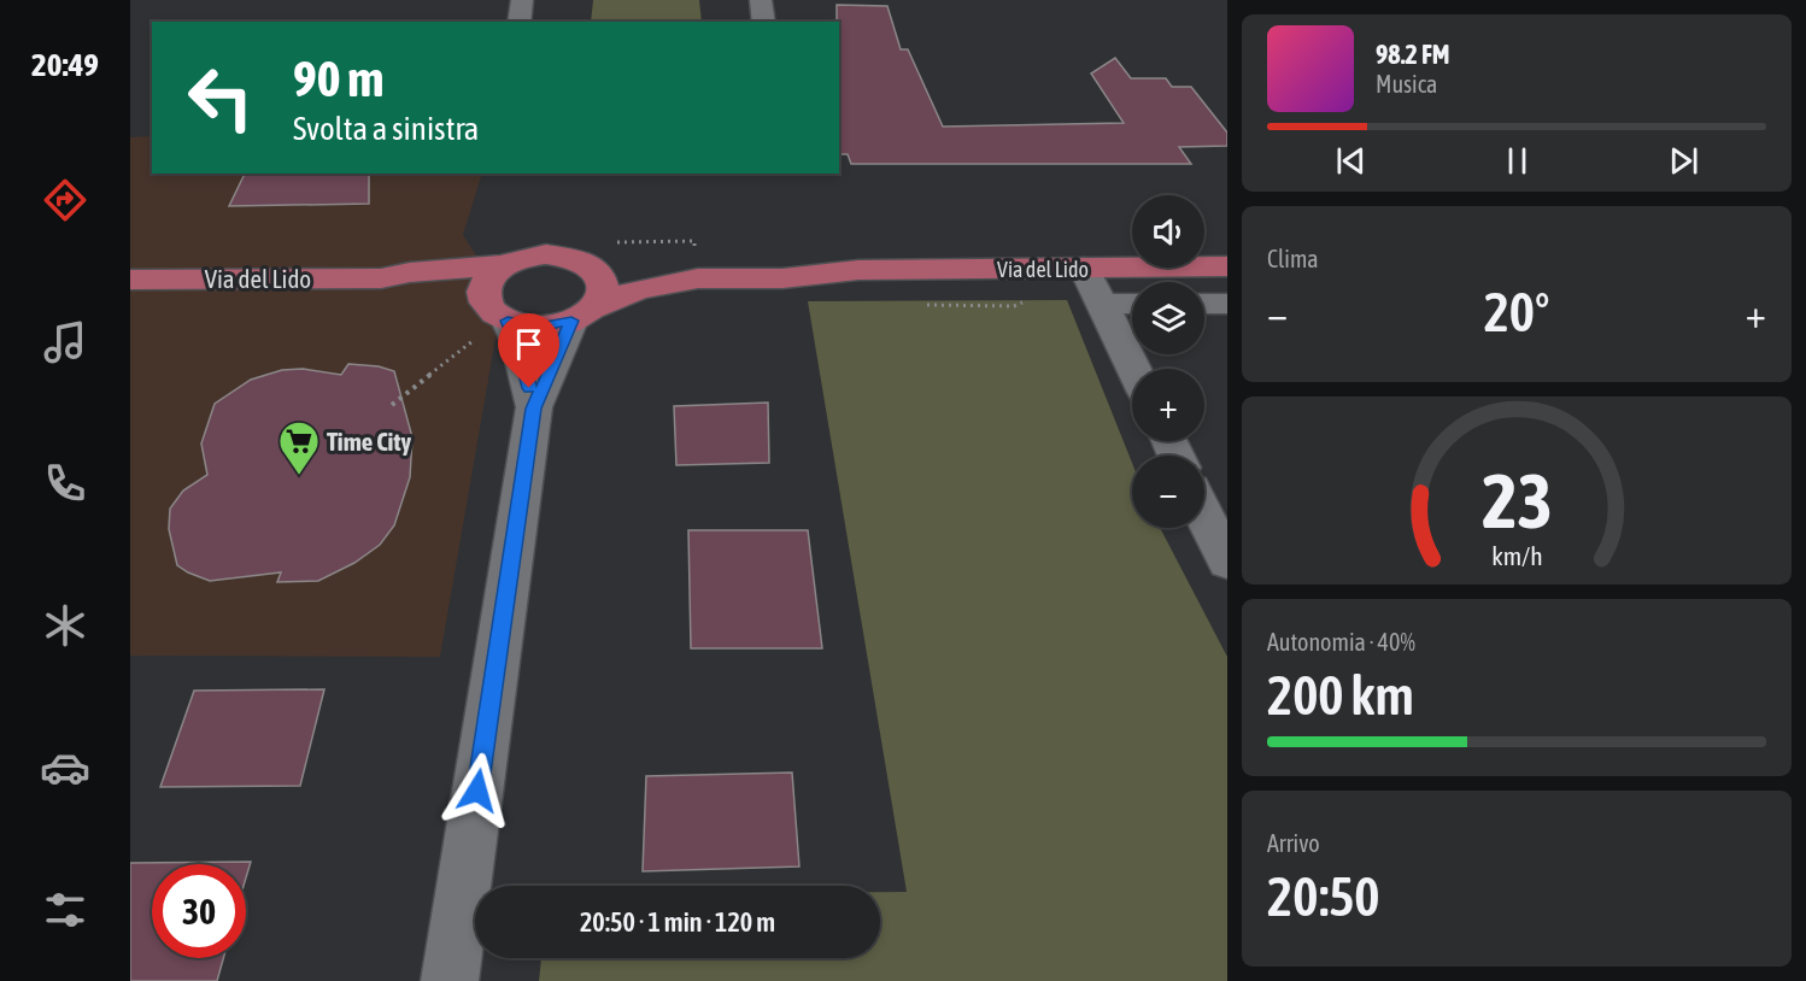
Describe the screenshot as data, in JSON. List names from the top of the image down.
{
  "streets": {
    "main road": ["Via del Lido"]
  },
  "places": {
    "supermarket": ["Time City"]
  },
  "page": {
    "tabs": "20:49",
    "turn": ["90 m", "Svolta a sinistra"],
    "song": ["98.2 FM", "Musica"],
    "map_buttons": ["+", "−"],
    "tile": [
      "Clima",
      ["Autonomia · 40%", "200 km"],
      ["Arrivo", "20:50"]
    ],
    "heat": ["−", "20°", "+"],
    "limit": "30",
    "trip": "20:50 · 1 min · 120 m",
    "gauge": ["23", "km/h"]
  }
}
